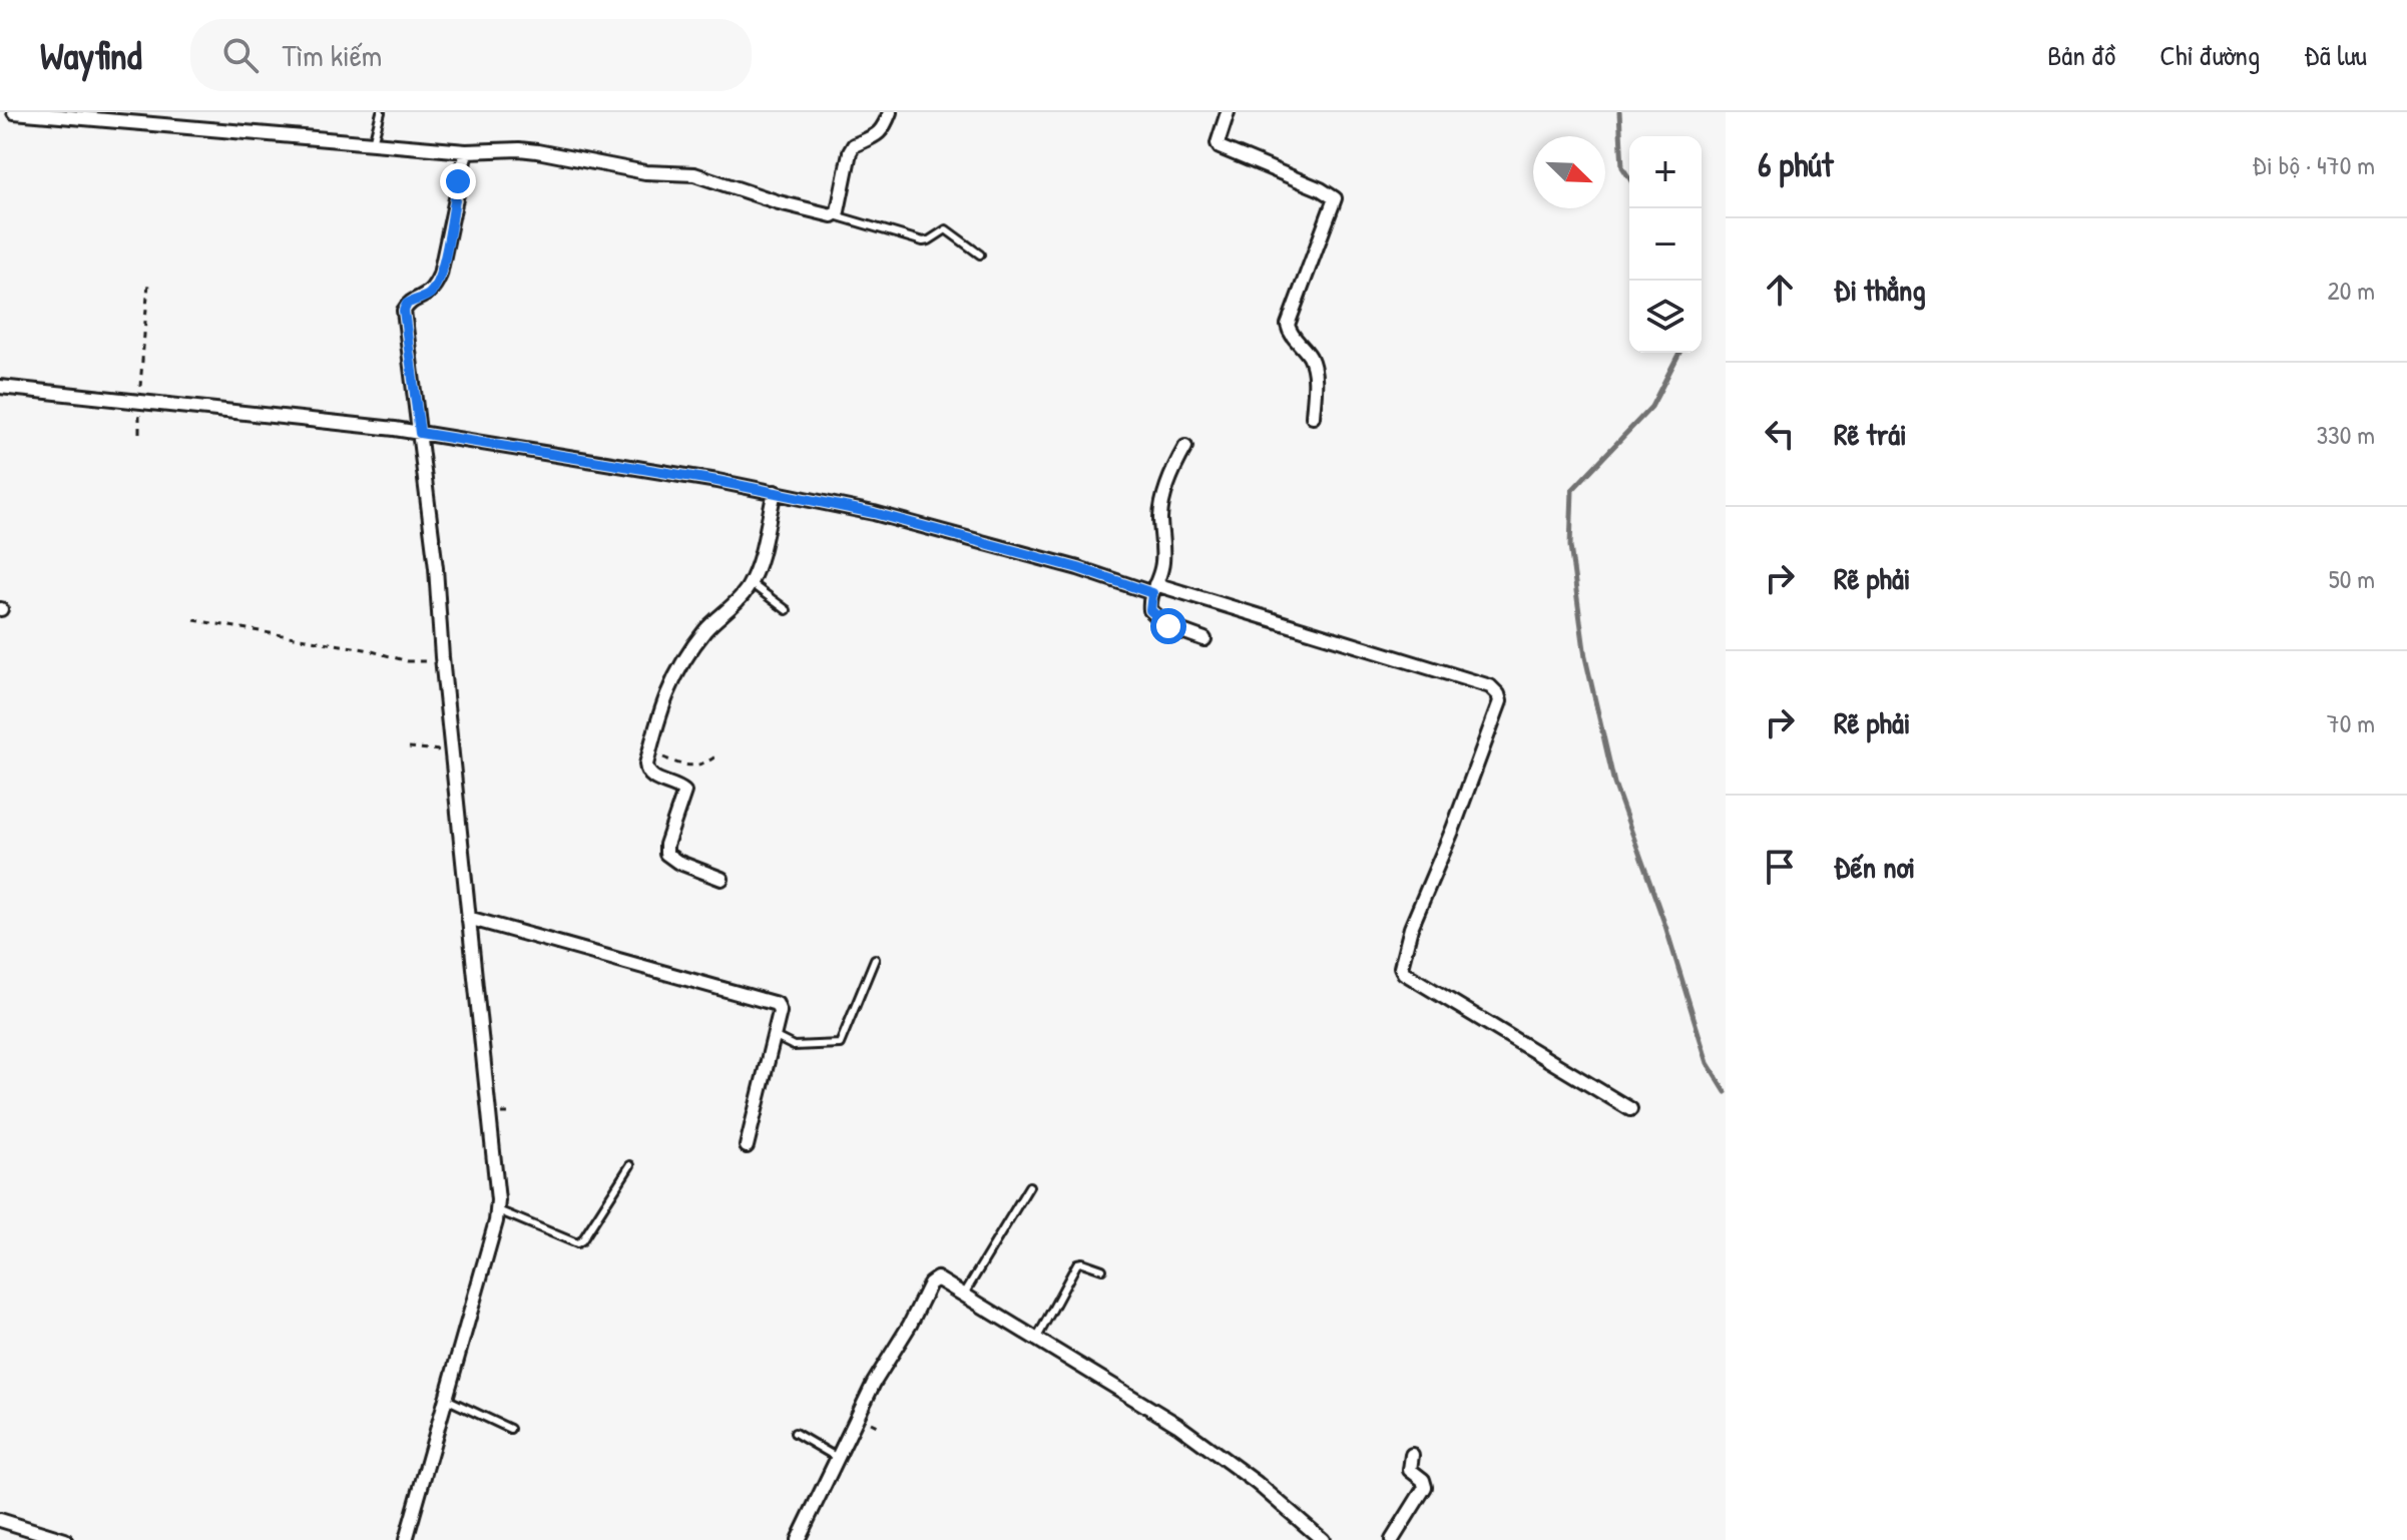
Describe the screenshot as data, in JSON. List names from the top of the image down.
{
  "north": "bottom right",
  "page": {
    "header": "Wayfind",
    "search": "Tìm kiếm",
    "nav": ["Bản đồ", "Chỉ đường", "Đã lưu"],
    "heading": ["6 phút", "Đi bộ · 470 m"],
    "map_buttons": ["+", "−"],
    "list": [
      ["Đi thẳng", "20 m"],
      ["Rẽ trái", "330 m"],
      ["Rẽ phải", "50 m"],
      ["Rẽ phải", "70 m"],
      "Đến nơi"
    ]
  }
}
